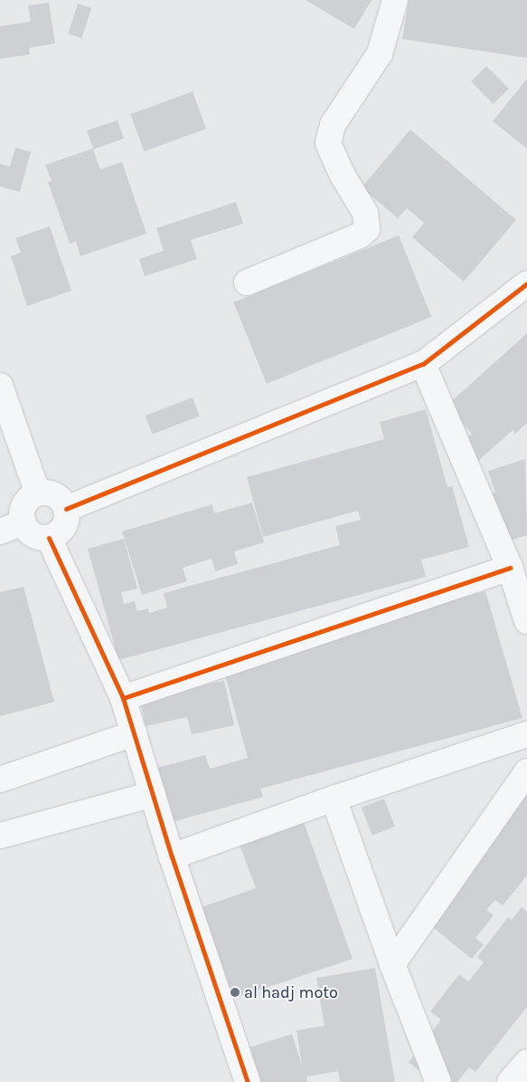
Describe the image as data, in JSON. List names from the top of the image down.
{
  "places": ["al hadj moto"]
}
